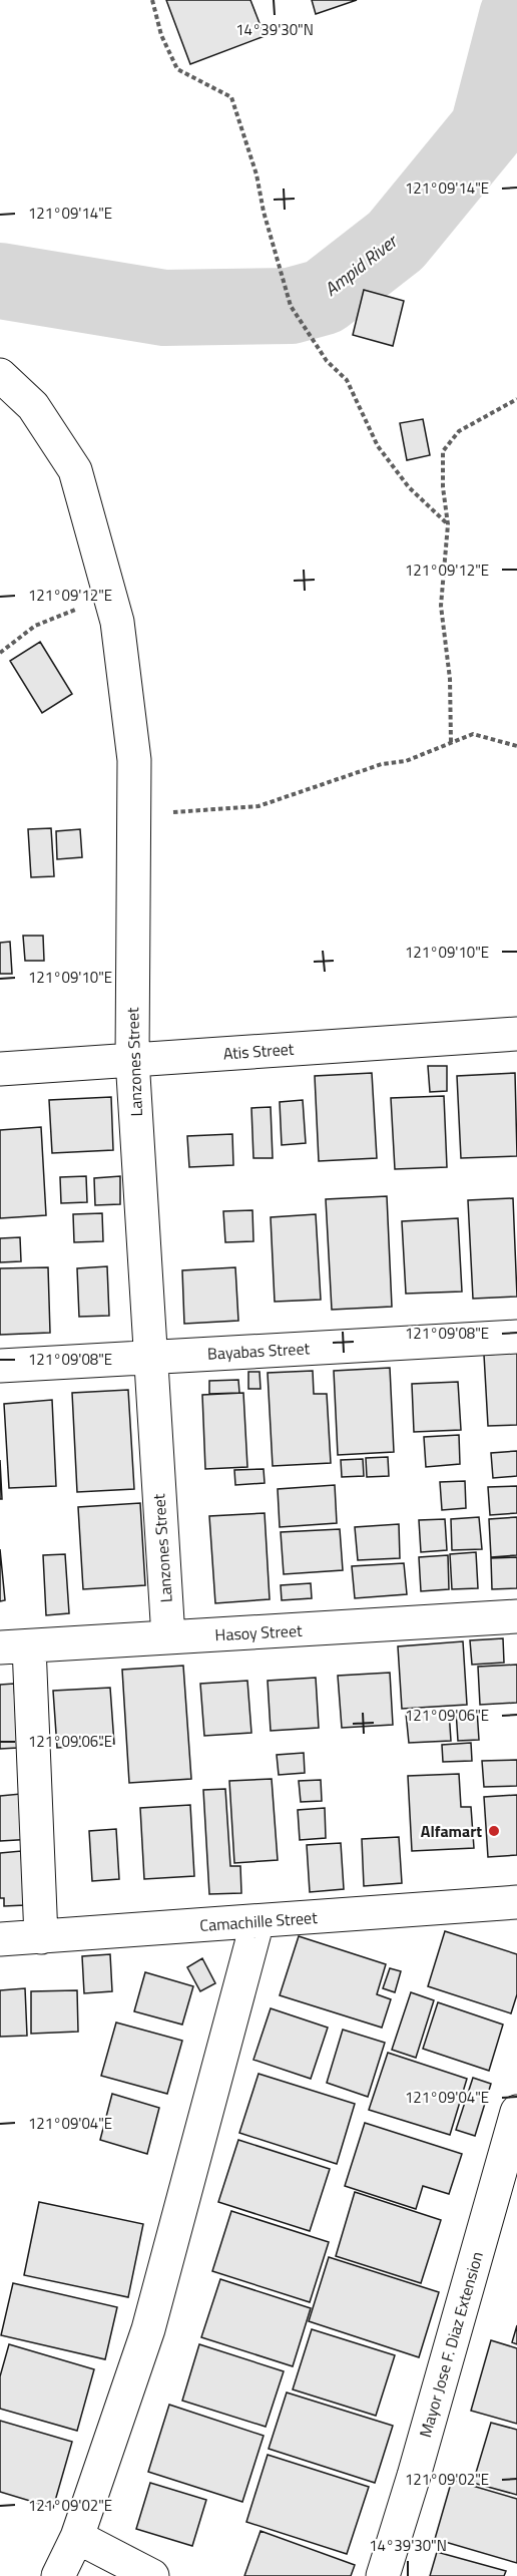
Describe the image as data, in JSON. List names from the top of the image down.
{
  "streets": {
    "street": [
      "Atis Street",
      "Lanzones Street",
      "Bayabas Street",
      "Hasoy Street",
      "Camachille Street",
      "Mayor Jose F. Diaz Extension"
    ]
  },
  "crossings": [
    ["Atis Street", "Lanzones Street"],
    ["Lanzones Street", "Bayabas Street"],
    ["Lanzones Street", "Hasoy Street"]
  ],
  "water": ["Ampid River"],
  "places": ["Alfamart"],
  "coordinates": [
    "14°39'30\"N",
    "121°09'14\"E",
    "121°09'12\"E",
    "121°09'10\"E",
    "121°09'08\"E",
    "121°09'06\"E",
    "121°09'04\"E",
    "121°09'02\"E"
  ]
}
